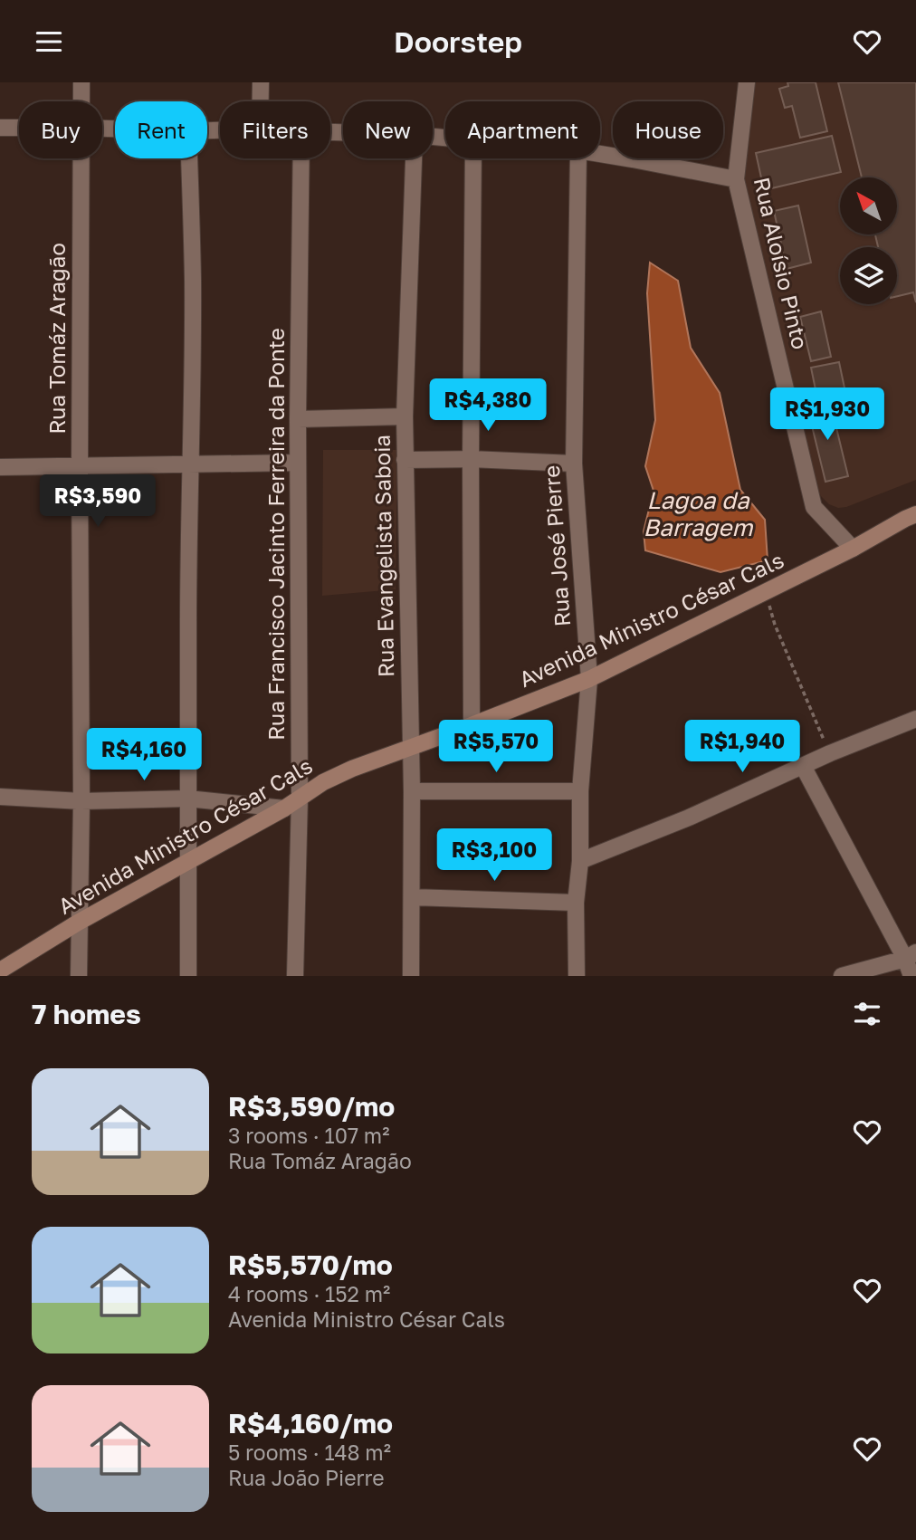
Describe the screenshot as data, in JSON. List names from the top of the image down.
{
  "streets": {
    "main road": ["Avenida Ministro César Cals"],
    "street": [
      "Rua Aloísio Pinto",
      "Rua Tomáz Aragão",
      "Rua Francisco Jacinto Ferreira da Ponte",
      "Rua José Pierre",
      "Rua Evangelista Saboia"
    ]
  },
  "crossings": [
    ["Rua Aloísio Pinto", "Avenida Ministro César Cals"],
    ["Rua Tomáz Aragão", "Avenida Ministro César Cals"],
    ["Rua Francisco Jacinto Ferreira da Ponte", "Avenida Ministro César Cals"],
    ["Rua José Pierre", "Avenida Ministro César Cals"],
    ["Rua Evangelista Saboia", "Avenida Ministro César Cals"]
  ],
  "water": ["Lagoa da Barragem"],
  "north": "top left",
  "page": {
    "header": "Doorstep",
    "chip": [
      "Buy",
      "Rent",
      "Filters",
      "New",
      "Apartment",
      "House"
    ],
    "price": [
      "R$4,380",
      "R$1,930",
      "R$3,590",
      "R$5,570",
      "R$1,940",
      "R$4,160",
      "R$3,100"
    ],
    "heading": "7 homes",
    "list": [
      {
        "name": "R$3,590/mo",
        "note": "3 rooms · 107 m² · Rua Tomáz Aragão"
      },
      {
        "name": "R$5,570/mo",
        "note": "4 rooms · 152 m² · Avenida Ministro César Cals"
      },
      {
        "name": "R$4,160/mo",
        "note": "5 rooms · 148 m² · Rua João Pierre"
      }
    ]
  }
}
